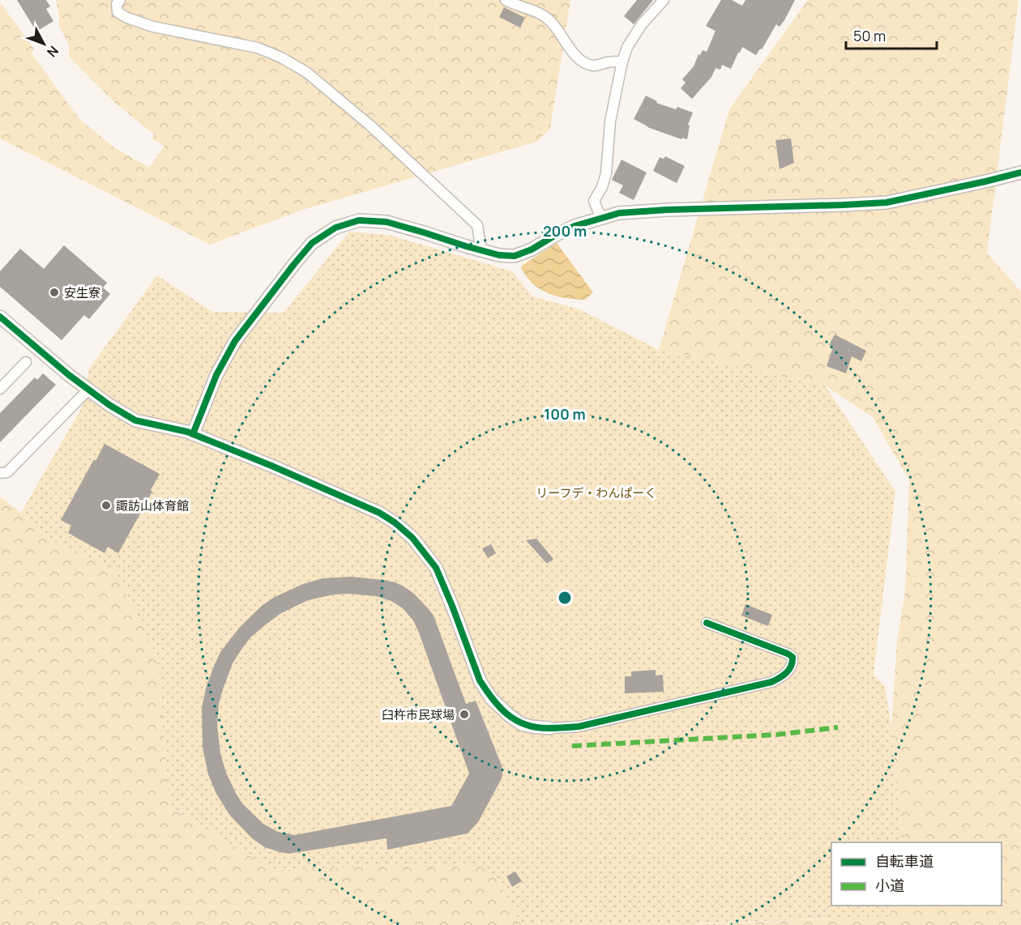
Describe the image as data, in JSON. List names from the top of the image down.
{
  "parks": ["リーフデ・わんぱーく"],
  "places": ["安生寮", "諏訪山体育館", "臼杵市民球場"],
  "legend": ["自転車道", "小道"],
  "scale_bar": "50 m",
  "north": "bottom right",
  "rings": ["200 m", "100 m"]
}
